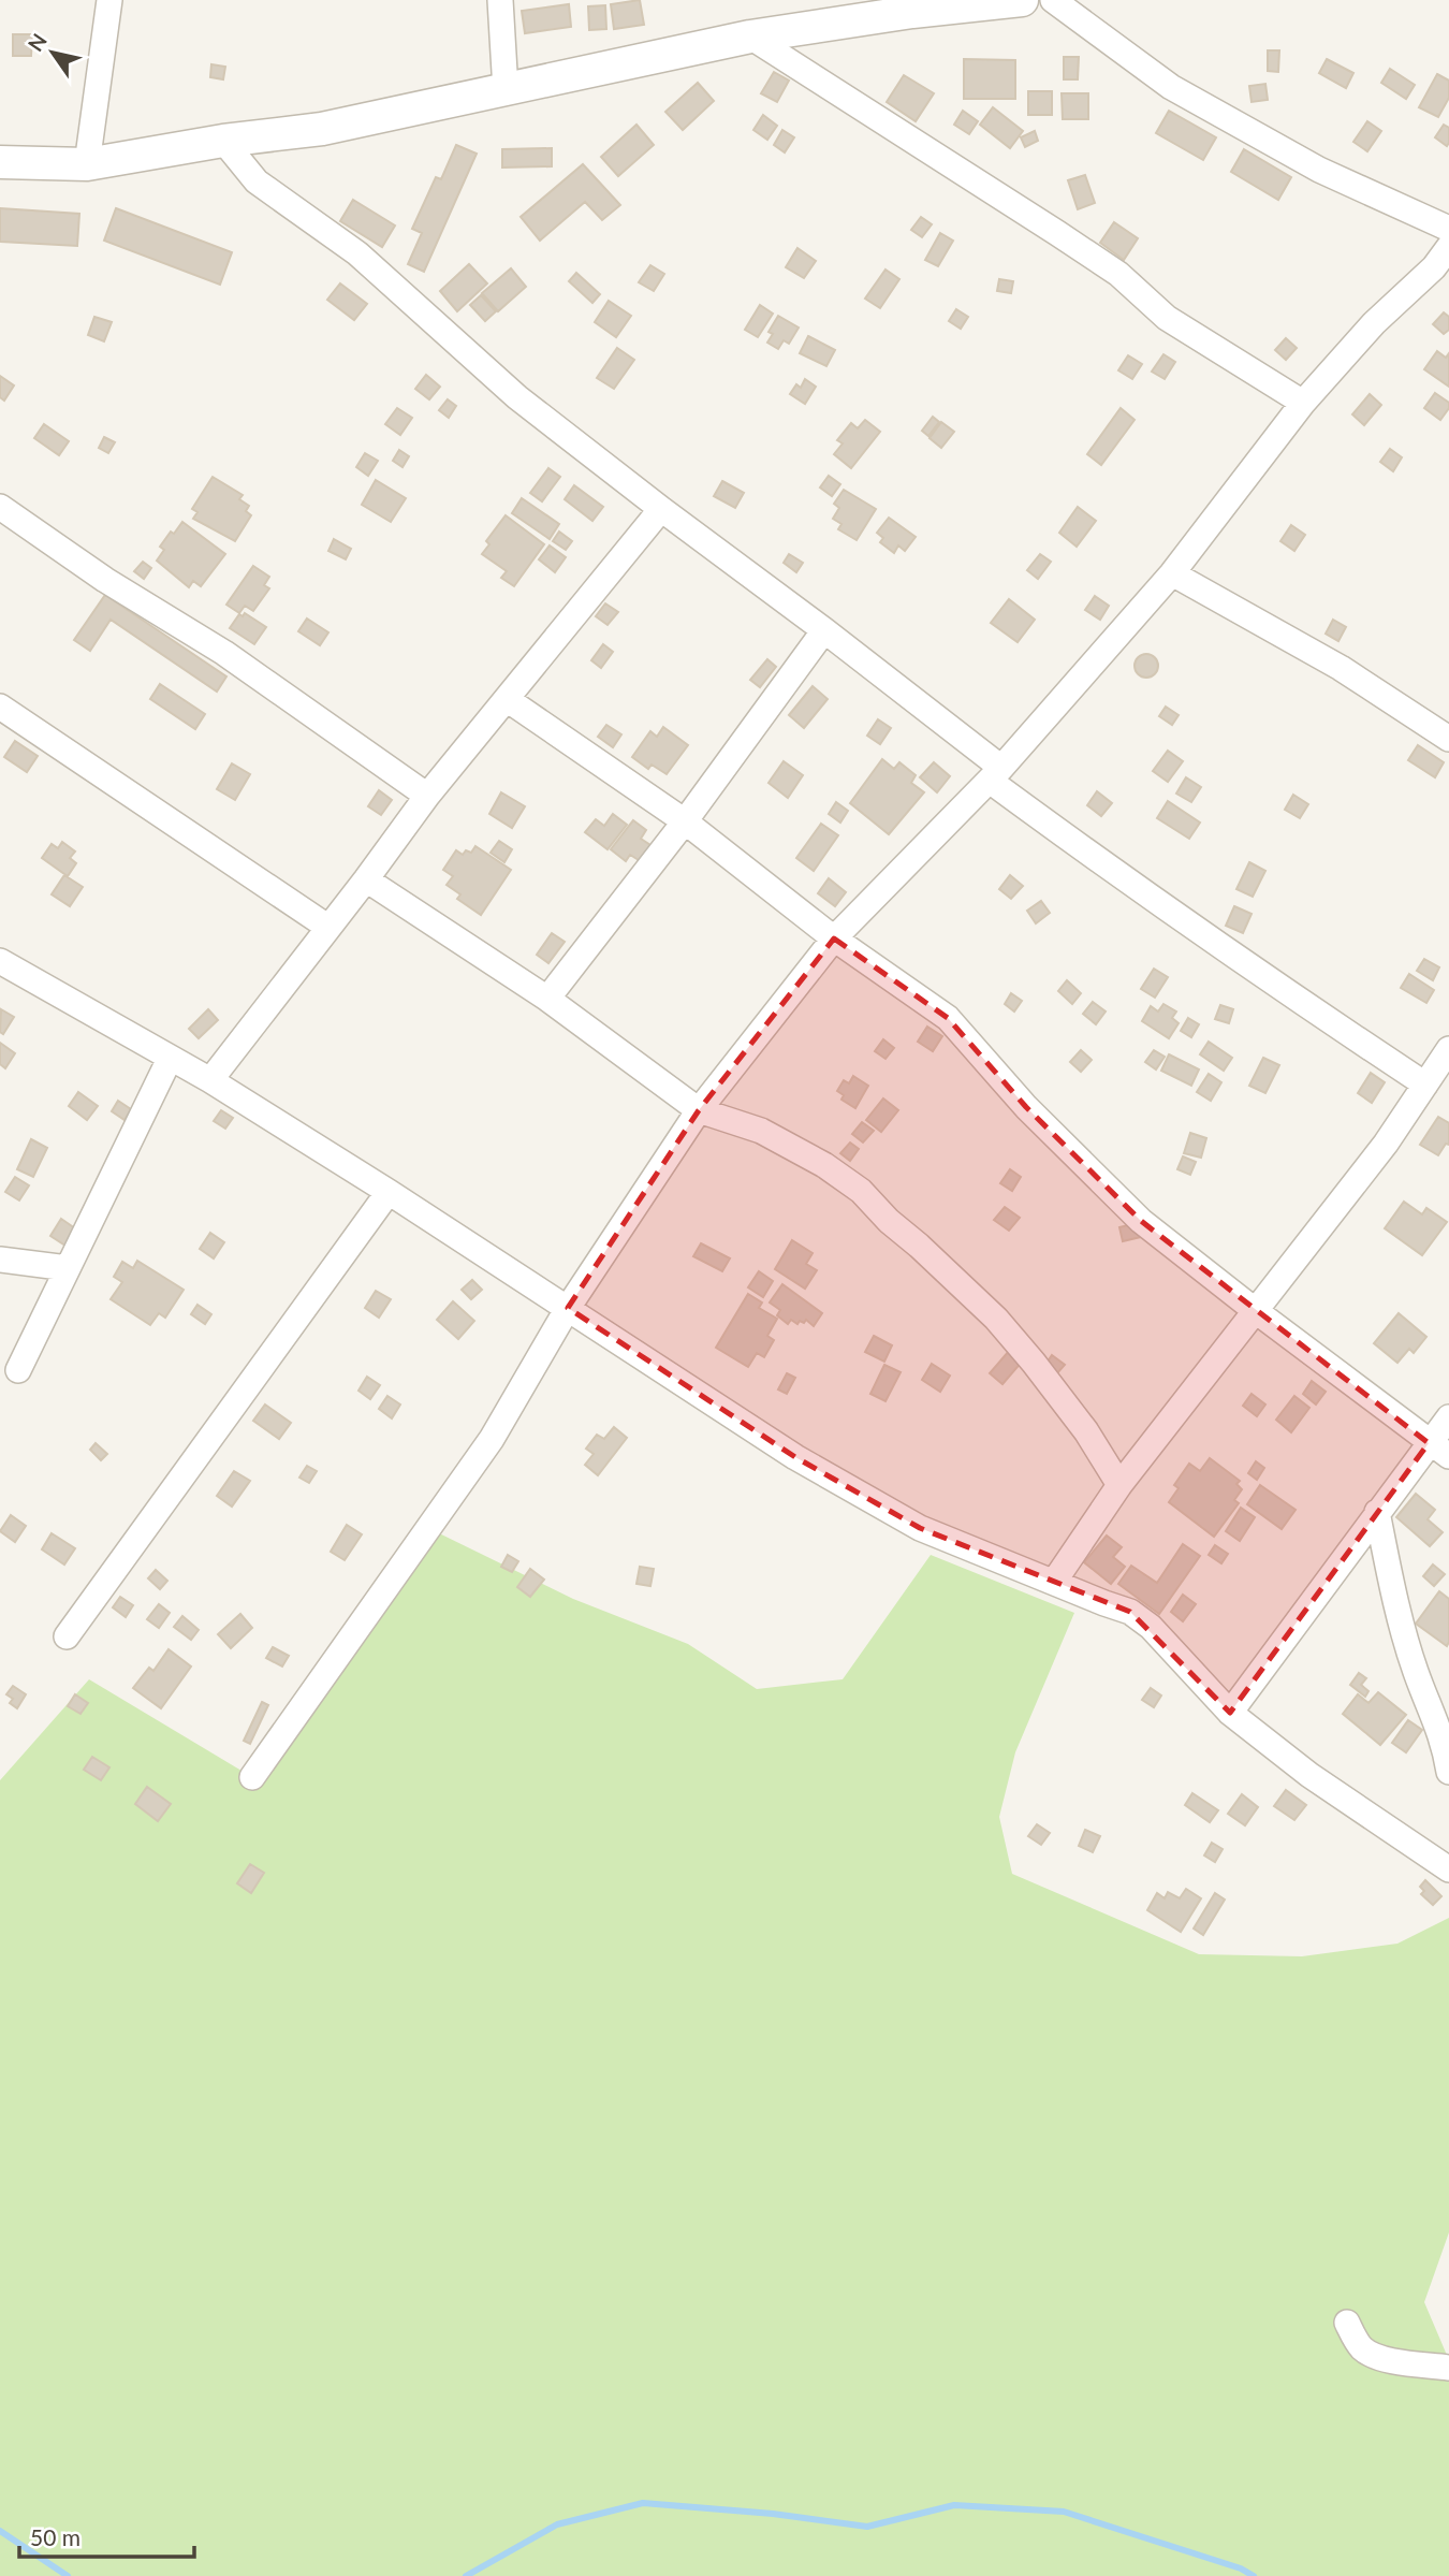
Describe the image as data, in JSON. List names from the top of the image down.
{
  "scale_bar": "50 m",
  "north": "top left"
}
